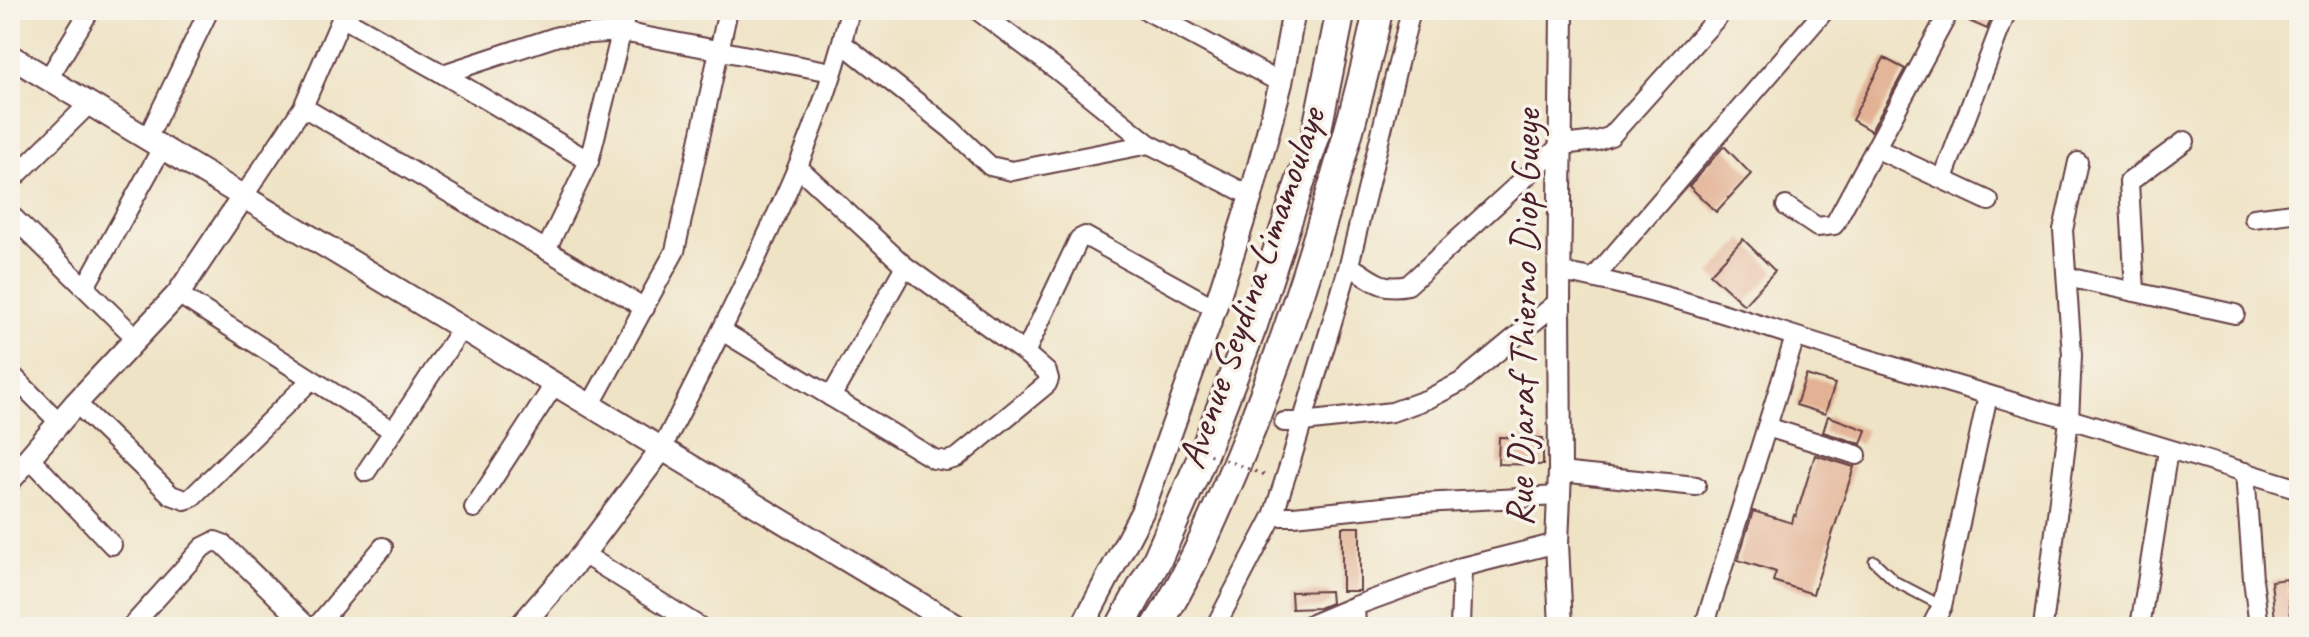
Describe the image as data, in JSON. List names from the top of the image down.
{
  "streets": {
    "highway": ["Avenue Seydina Limamoulaye"],
    "street": ["Rue Djaraf Thierno Diop Gueye"]
  }
}
